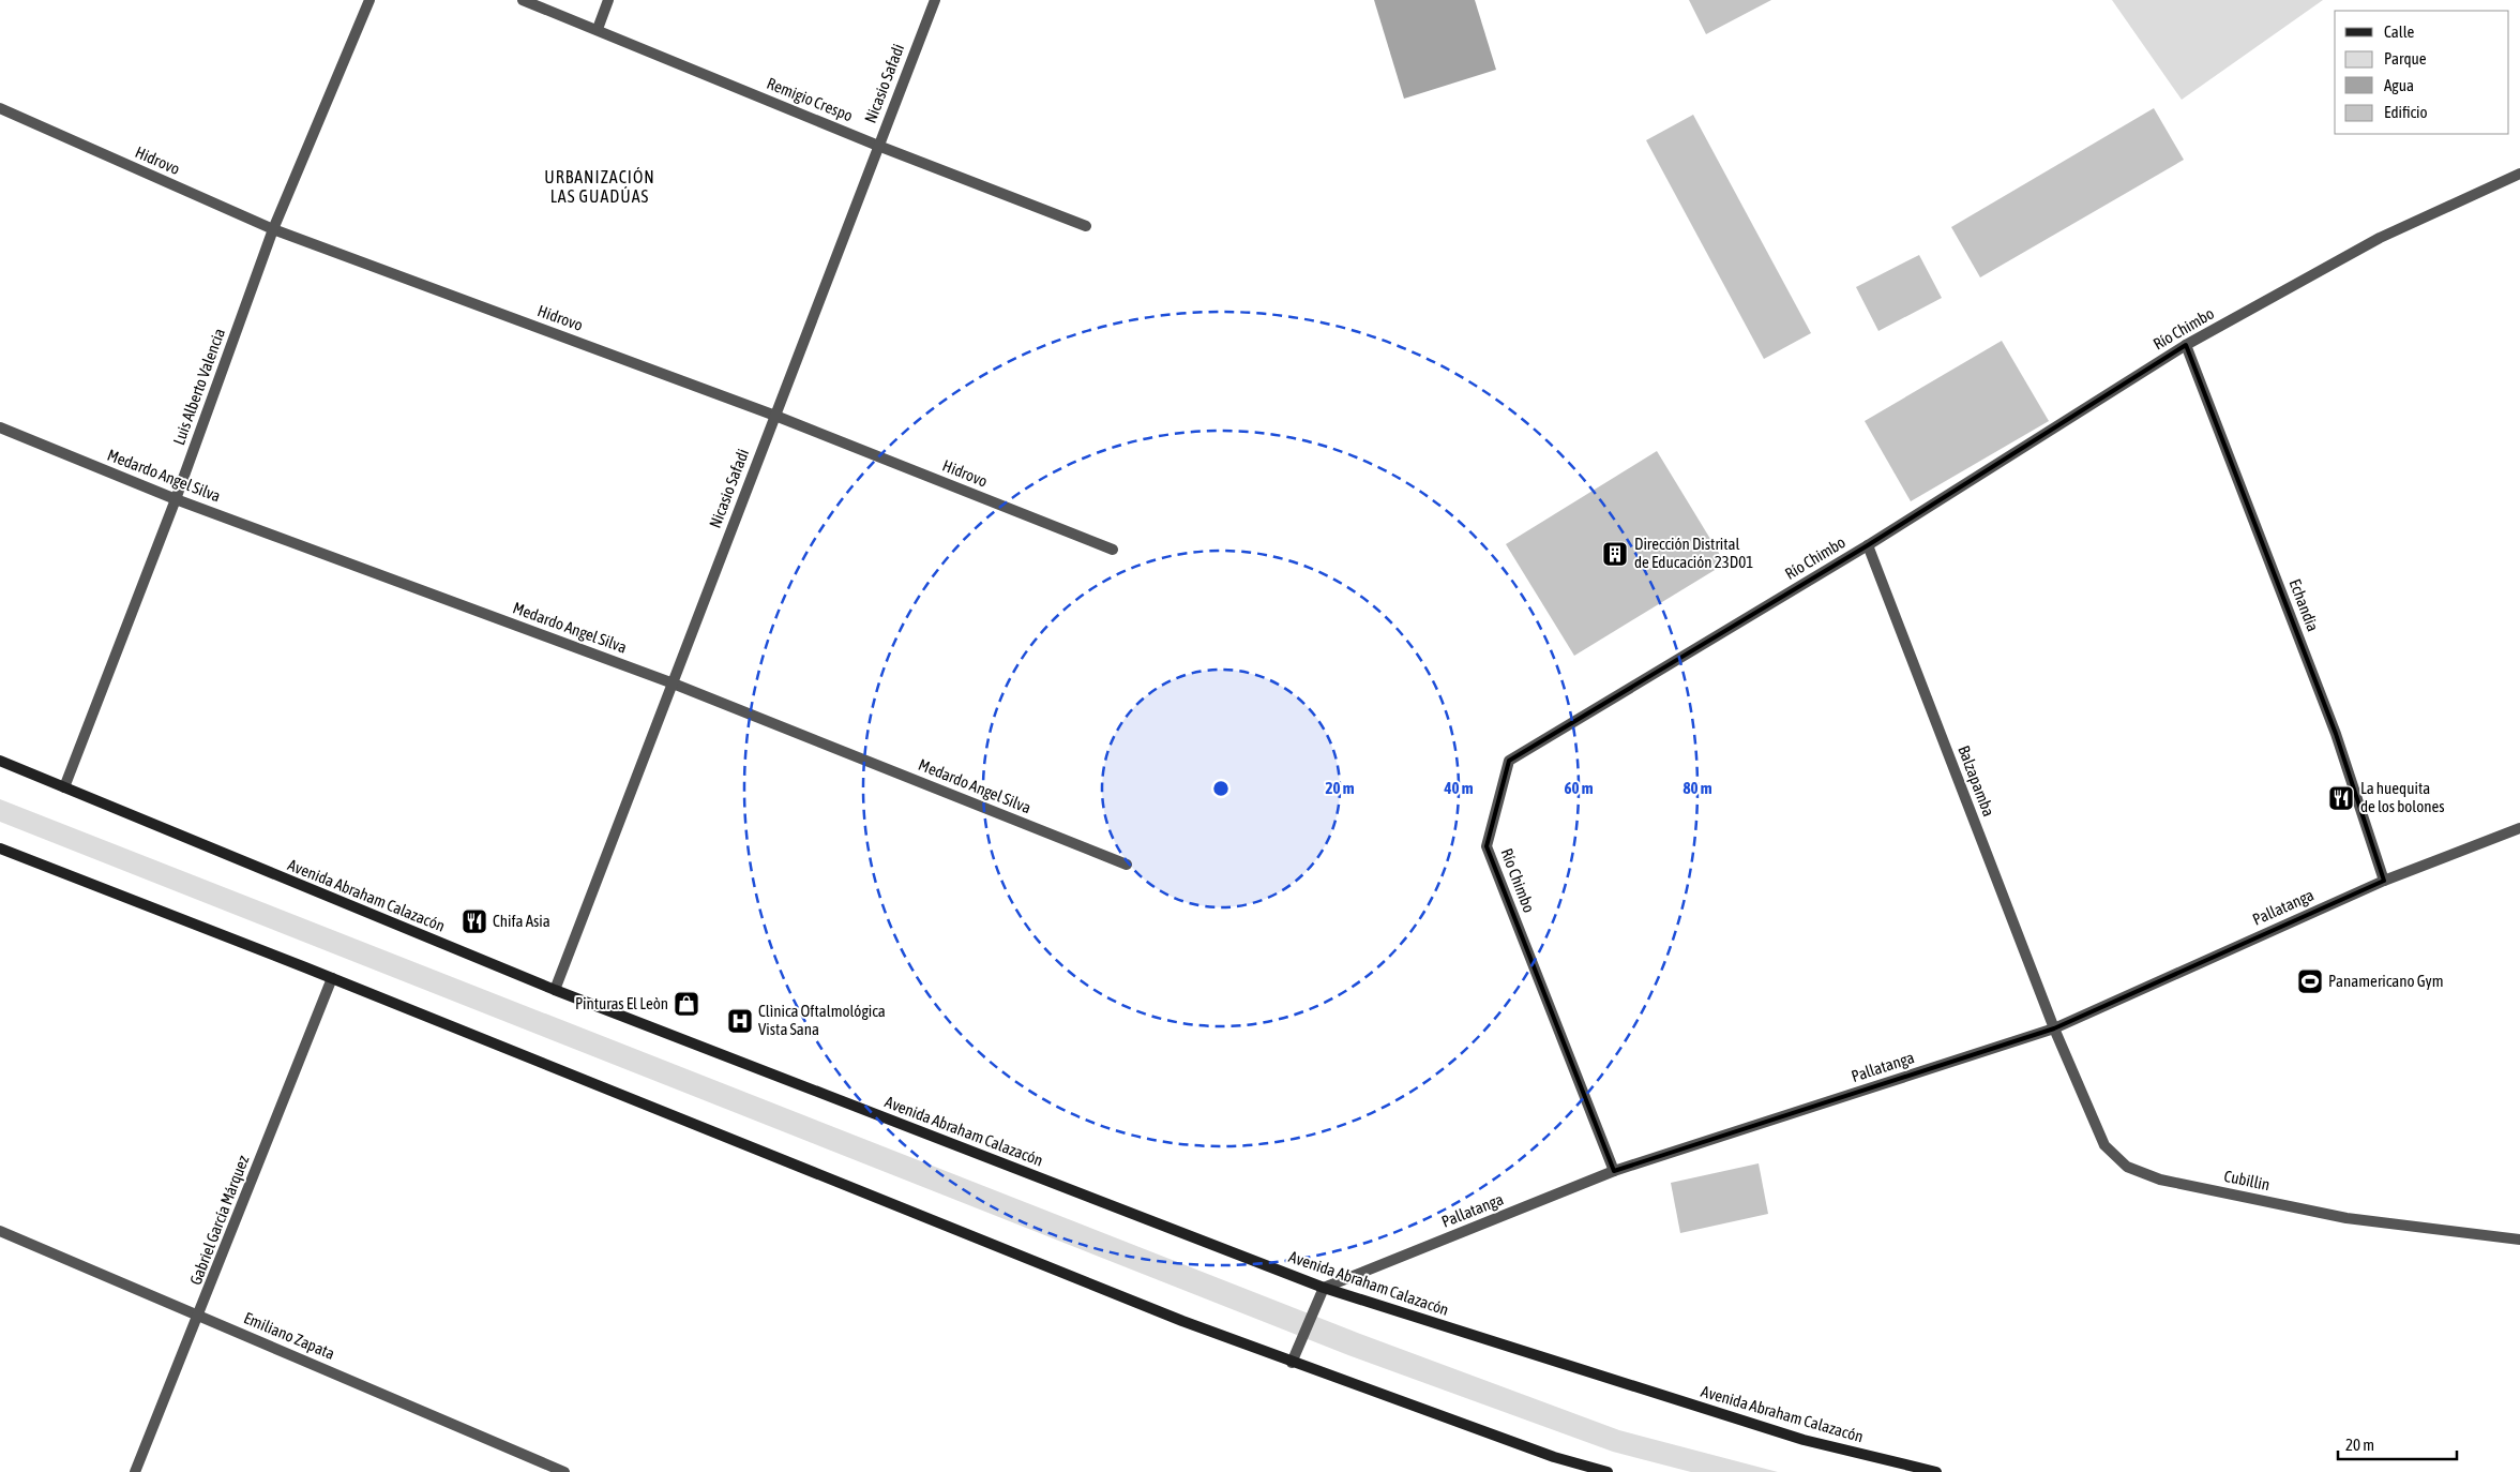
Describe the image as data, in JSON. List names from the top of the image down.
{
  "streets": {
    "main road": ["Avenida Abraham Calazacón"],
    "street": [
      "Nicasio Safadi",
      "Remigio Crespo",
      "Hidrovo",
      "Río Chimbo",
      "Luis Alberto Valencia",
      "Medardo Angel Silva",
      "Echandia",
      "Balzapamba",
      "Pallatanga",
      "Cubillin",
      "Gabriel García Márquez",
      "Emiliano Zapata"
    ]
  },
  "crossings": [
    ["Nicasio Safadi", "Remigio Crespo"],
    ["Nicasio Safadi", "Hidrovo"],
    ["Nicasio Safadi", "Medardo Angel Silva"],
    ["Nicasio Safadi", "Avenida Abraham Calazacón"],
    ["Hidrovo", "Luis Alberto Valencia"],
    ["Río Chimbo", "Echandia"],
    ["Río Chimbo", "Balzapamba"],
    ["Río Chimbo", "Pallatanga"],
    ["Luis Alberto Valencia", "Medardo Angel Silva"],
    ["Luis Alberto Valencia", "Avenida Abraham Calazacón"],
    ["Echandia", "Pallatanga"],
    ["Balzapamba", "Pallatanga"],
    ["Balzapamba", "Cubillin"],
    ["Avenida Abraham Calazacón", "Pallatanga"],
    ["Pallatanga", "Cubillin"],
    ["Gabriel García Márquez", "Emiliano Zapata"]
  ],
  "districts": ["URBANIZACIÓN LAS GUADÚAS"],
  "places": {
    "building": ["Dirección Distrital de Educación 23D01"],
    "restaurant": ["La huequita de los bolones", "Chifa Asia"],
    "sports": ["Panamericano Gym"],
    "shop": ["Pinturas El Leòn"],
    "hospital": ["Clìnica Oftalmológica Vista Sana"]
  },
  "legend": [
    "Calle",
    "Parque",
    "Agua",
    "Edificio"
  ],
  "scale_bar": "20 m",
  "rings": [
    "20 m",
    "40 m",
    "60 m",
    "80 m"
  ]
}
